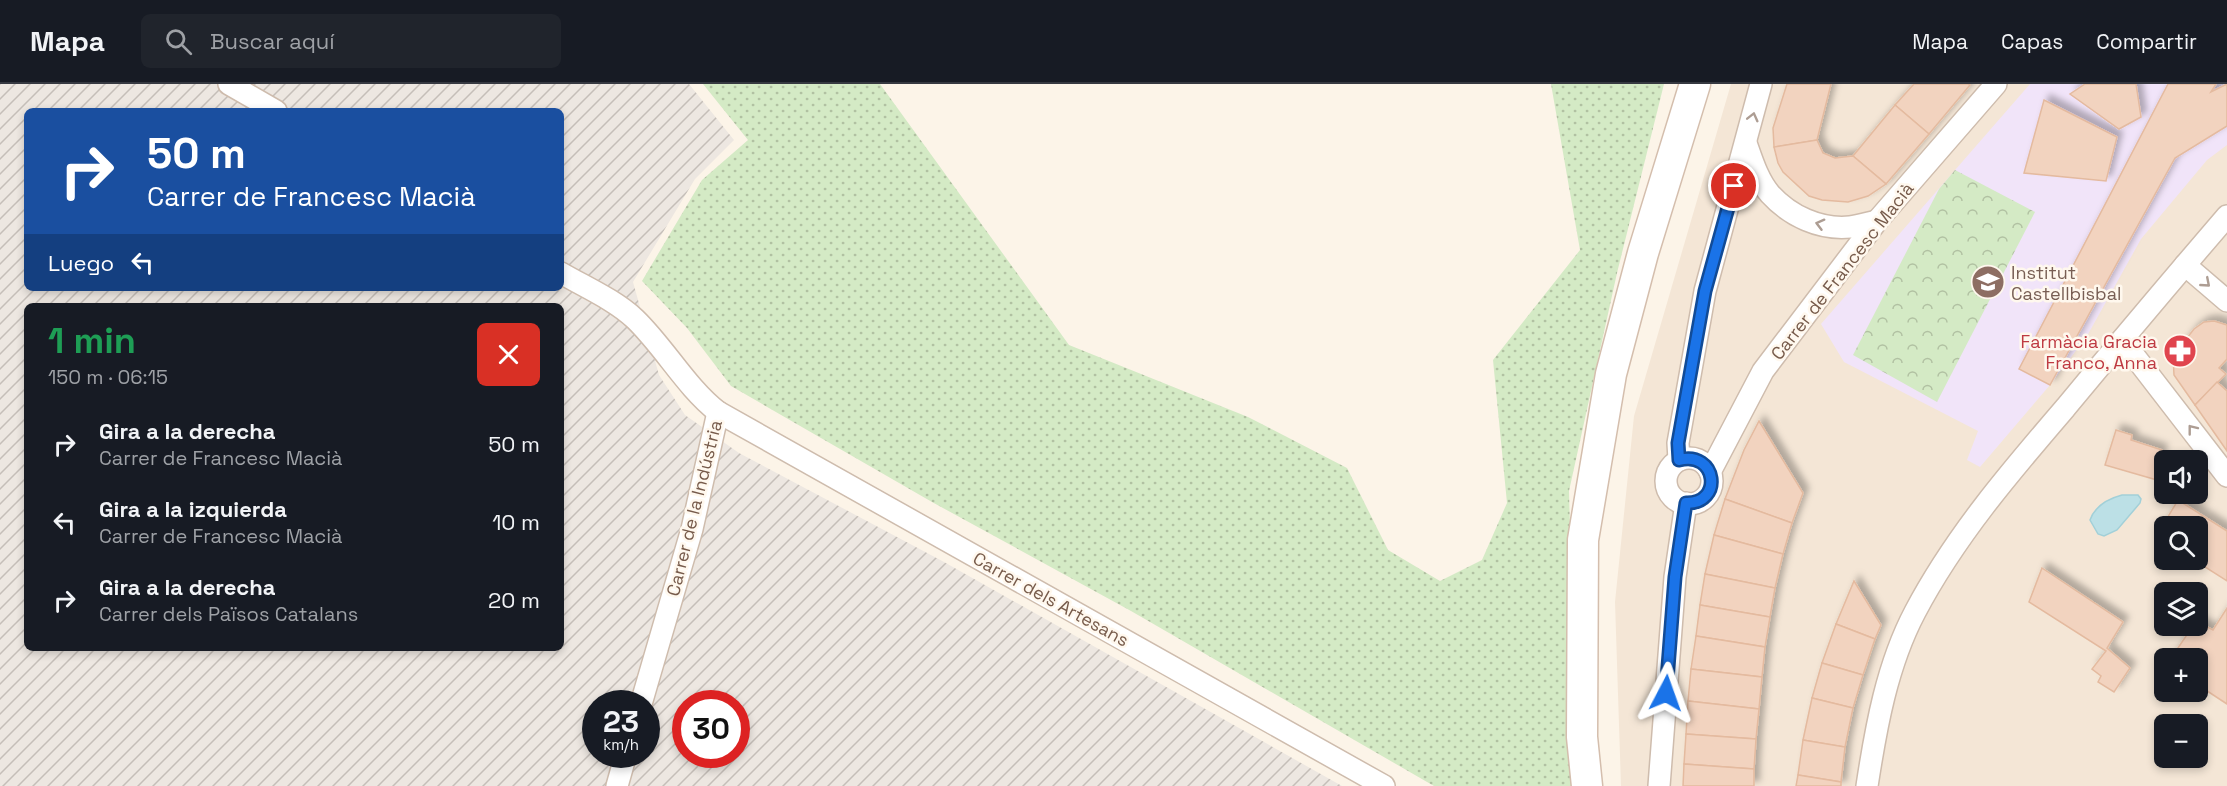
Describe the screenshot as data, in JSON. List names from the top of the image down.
{
  "streets": {
    "street": ["Carrer de Francesc Macià", "Carrer de la Indústria", "Carrer dels Artesans"]
  },
  "crossings": [
    ["Carrer de la Indústria", "Carrer dels Artesans"]
  ],
  "places": {
    "school or university": ["Institut Castellbisbal"],
    "pharmacy": ["Farmàcia Gracia Franco, Anna"]
  },
  "page": {
    "header": "Mapa",
    "search": "Buscar aquí",
    "nav": ["Mapa", "Capas", "Compartir"],
    "turn": ["50 m", "Carrer de Francesc Macià"],
    "then": "Luego",
    "heading": ["1 min", "150 m · 06:15"],
    "list": [
      {
        "name": "Gira a la derecha",
        "note": "Carrer de Francesc Macià",
        "value": "50 m"
      },
      {
        "name": "Gira a la izquierda",
        "note": "Carrer de Francesc Macià",
        "value": "10 m"
      },
      {
        "name": "Gira a la derecha",
        "note": "Carrer dels Països Catalans",
        "value": "20 m"
      }
    ],
    "map_buttons": ["+", "−"],
    "speed": "23 km/h",
    "limit": "30"
  }
}
